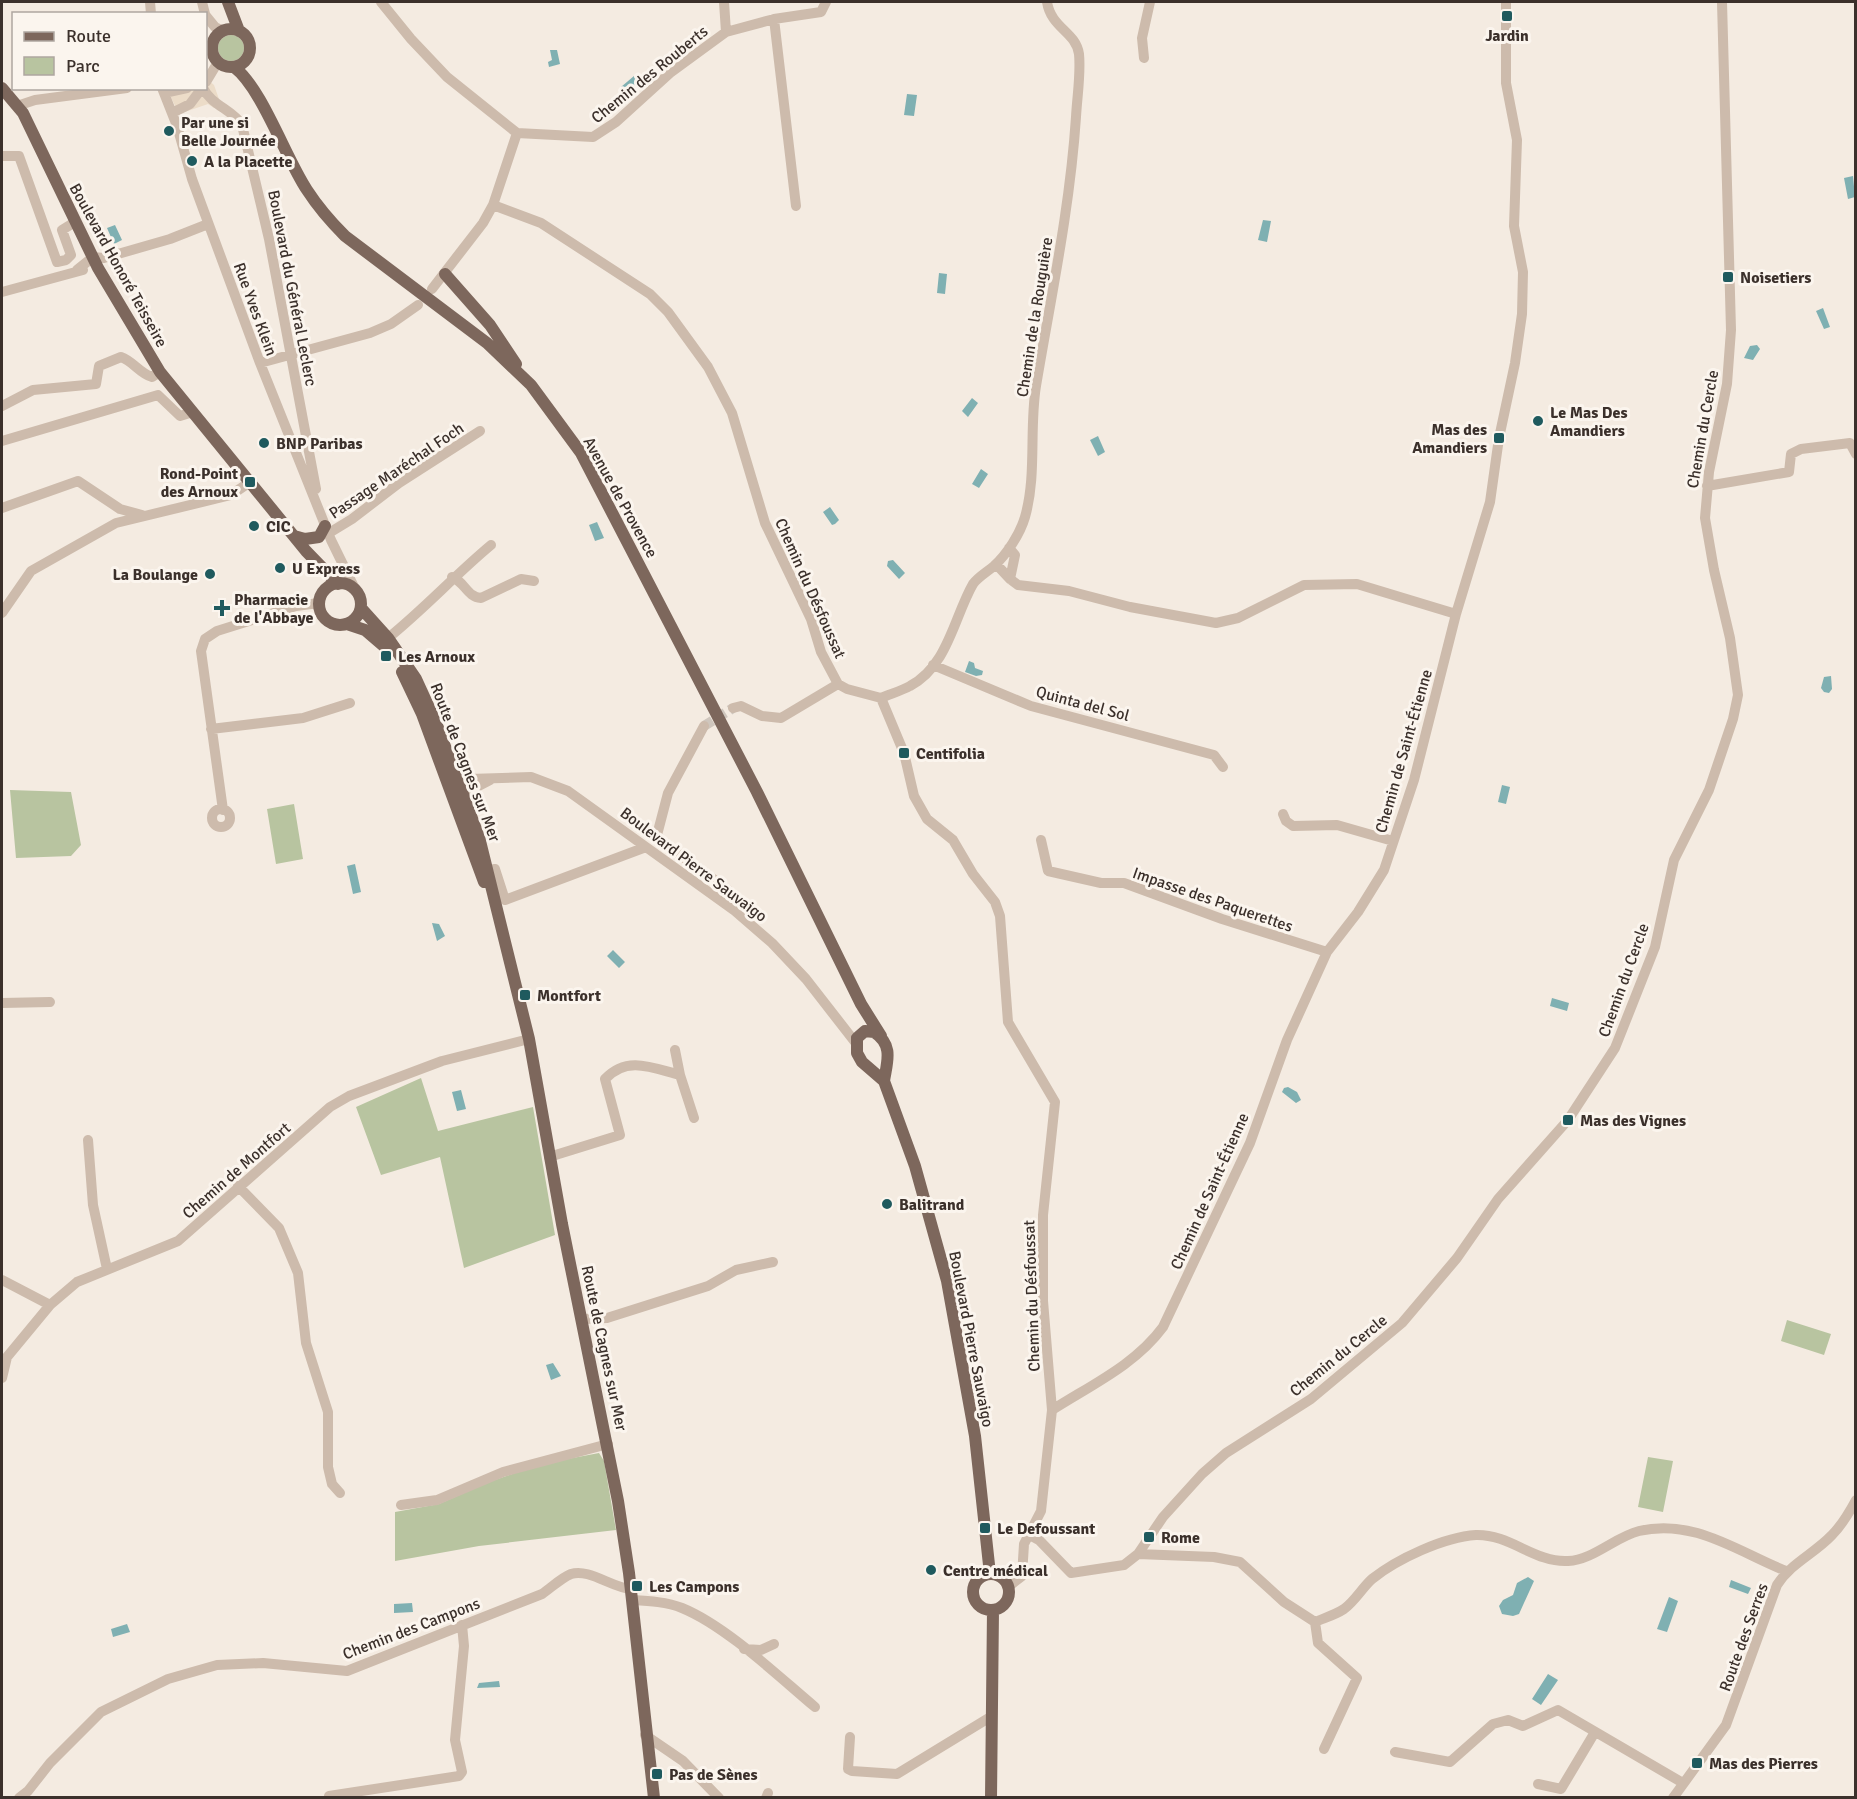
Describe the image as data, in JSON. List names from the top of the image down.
{
  "streets": {
    "main road": [
      "Boulevard Honoré Teisseire",
      "Avenue de Provence",
      "Route de Cagnes sur Mer",
      "Boulevard Pierre Sauvaigo"
    ],
    "street": [
      "Chemin des Rouberts",
      "Boulevard du Général Leclerc",
      "Rue Yves Klein",
      "Chemin de la Rouguière",
      "Chemin du Cercle",
      "Passage Maréchal Foch",
      "Chemin du Désfoussat",
      "Quinta del Sol",
      "Chemin de Saint-Étienne",
      "Impasse des Paquerettes",
      "Chemin de Montfort",
      "Chemin des Campons",
      "Route des Serres"
    ]
  },
  "crossings": [
    ["Boulevard Honoré Teisseire", "Route de Cagnes sur Mer"],
    ["Boulevard du Général Leclerc", "Rue Yves Klein"],
    ["Chemin de la Rouguière", "Chemin du Désfoussat"],
    ["Chemin de la Rouguière", "Quinta del Sol"],
    ["Avenue de Provence", "Boulevard Pierre Sauvaigo"],
    ["Chemin du Désfoussat", "Chemin de Saint-Étienne"],
    ["Chemin du Désfoussat", "Boulevard Pierre Sauvaigo"],
    ["Chemin de Saint-Étienne", "Impasse des Paquerettes"],
    ["Route de Cagnes sur Mer", "Boulevard Pierre Sauvaigo"],
    ["Route de Cagnes sur Mer", "Chemin de Montfort"],
    ["Route de Cagnes sur Mer", "Chemin des Campons"]
  ],
  "places": {
    "transit": [
      "Jardin",
      "Noisetiers",
      "Mas des Amandiers",
      "Rond-Point des Arnoux",
      "Les Arnoux",
      "Centifolia",
      "Montfort",
      "Mas des Vignes",
      "Le Defoussant",
      "Rome",
      "Les Campons",
      "Mas des Pierres",
      "Pas de Sènes"
    ],
    "other": [
      "Par une si Belle Journée",
      "A la Placette",
      "Le Mas Des Amandiers",
      "BNP Paribas",
      "CIC",
      "U Express",
      "La Boulange",
      "Balitrand",
      "Centre médical"
    ],
    "health": ["Pharmacie de l'Abbaye"]
  },
  "legend": ["Route", "Parc"]
}
